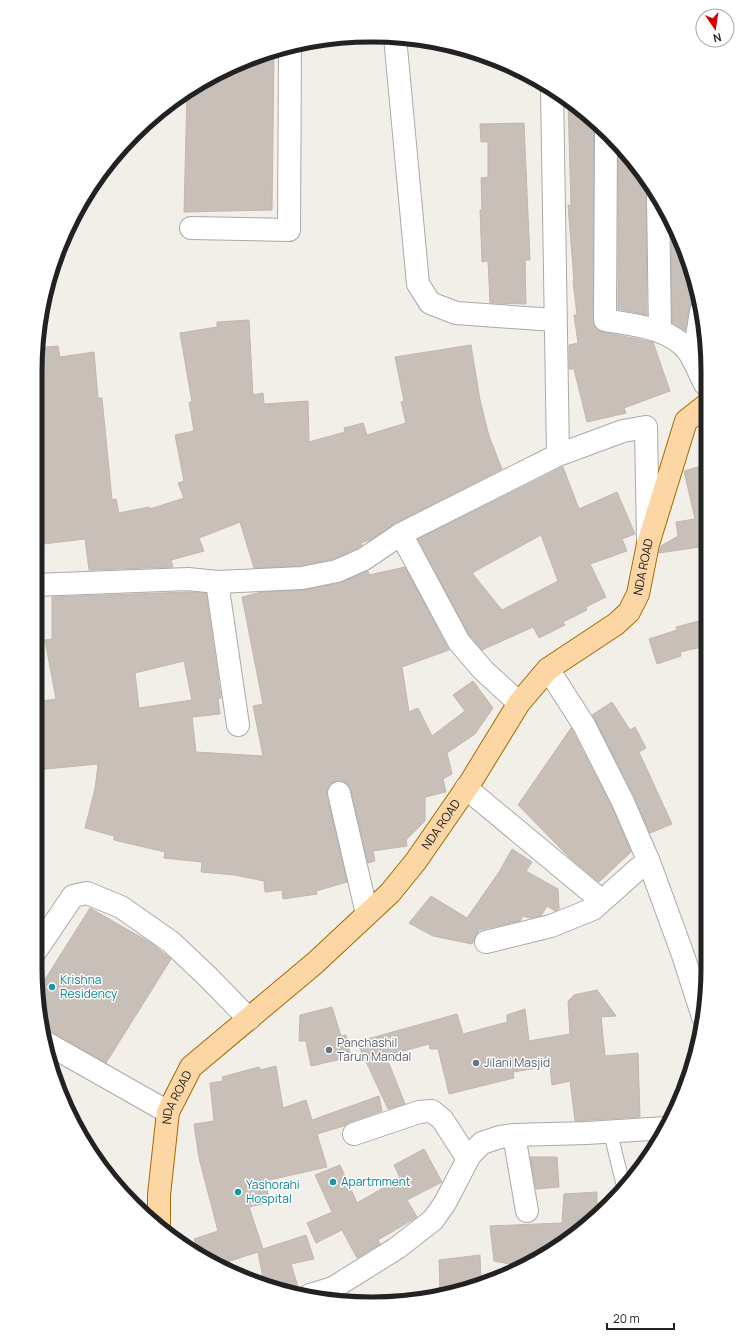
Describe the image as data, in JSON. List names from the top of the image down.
{
  "streets": {
    "main road": ["NDA ROAD"]
  },
  "places": [
    "Krishna Residency",
    "Panchashil Tarun Mandal",
    "Jilani Masjid",
    "Apartmment",
    "Yashorahi Hospital"
  ],
  "scale_bar": "20 m",
  "north": "bottom"
}
